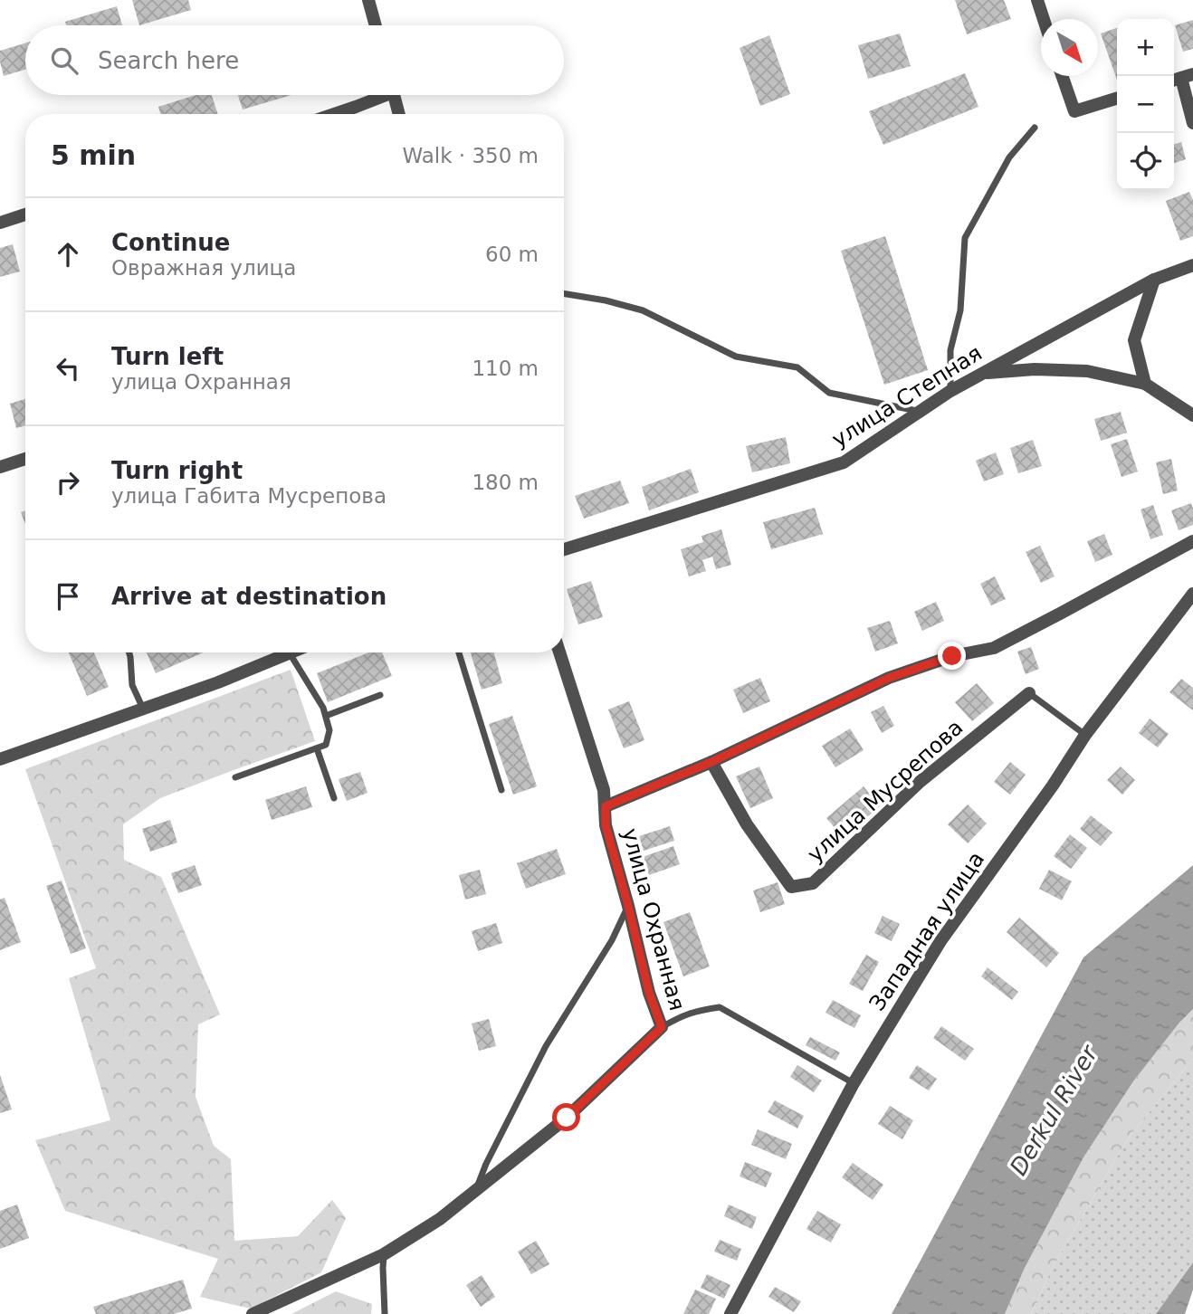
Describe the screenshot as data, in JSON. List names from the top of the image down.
{
  "streets": {
    "street": [
      "улица Степная",
      "улица Мусрепова",
      "улица Охранная",
      "Западная улица"
    ]
  },
  "water": ["Derkul River"],
  "north": "bottom right",
  "page": {
    "map_buttons": ["+", "−"],
    "search": "Search here",
    "heading": ["5 min", "Walk · 350 m"],
    "list": [
      ["Continue", "Овражная улица", "60 m"],
      ["Turn left", "улица Охранная", "110 m"],
      ["Turn right", "улица Габита Мусрепова", "180 m"],
      "Arrive at destination"
    ]
  }
}
